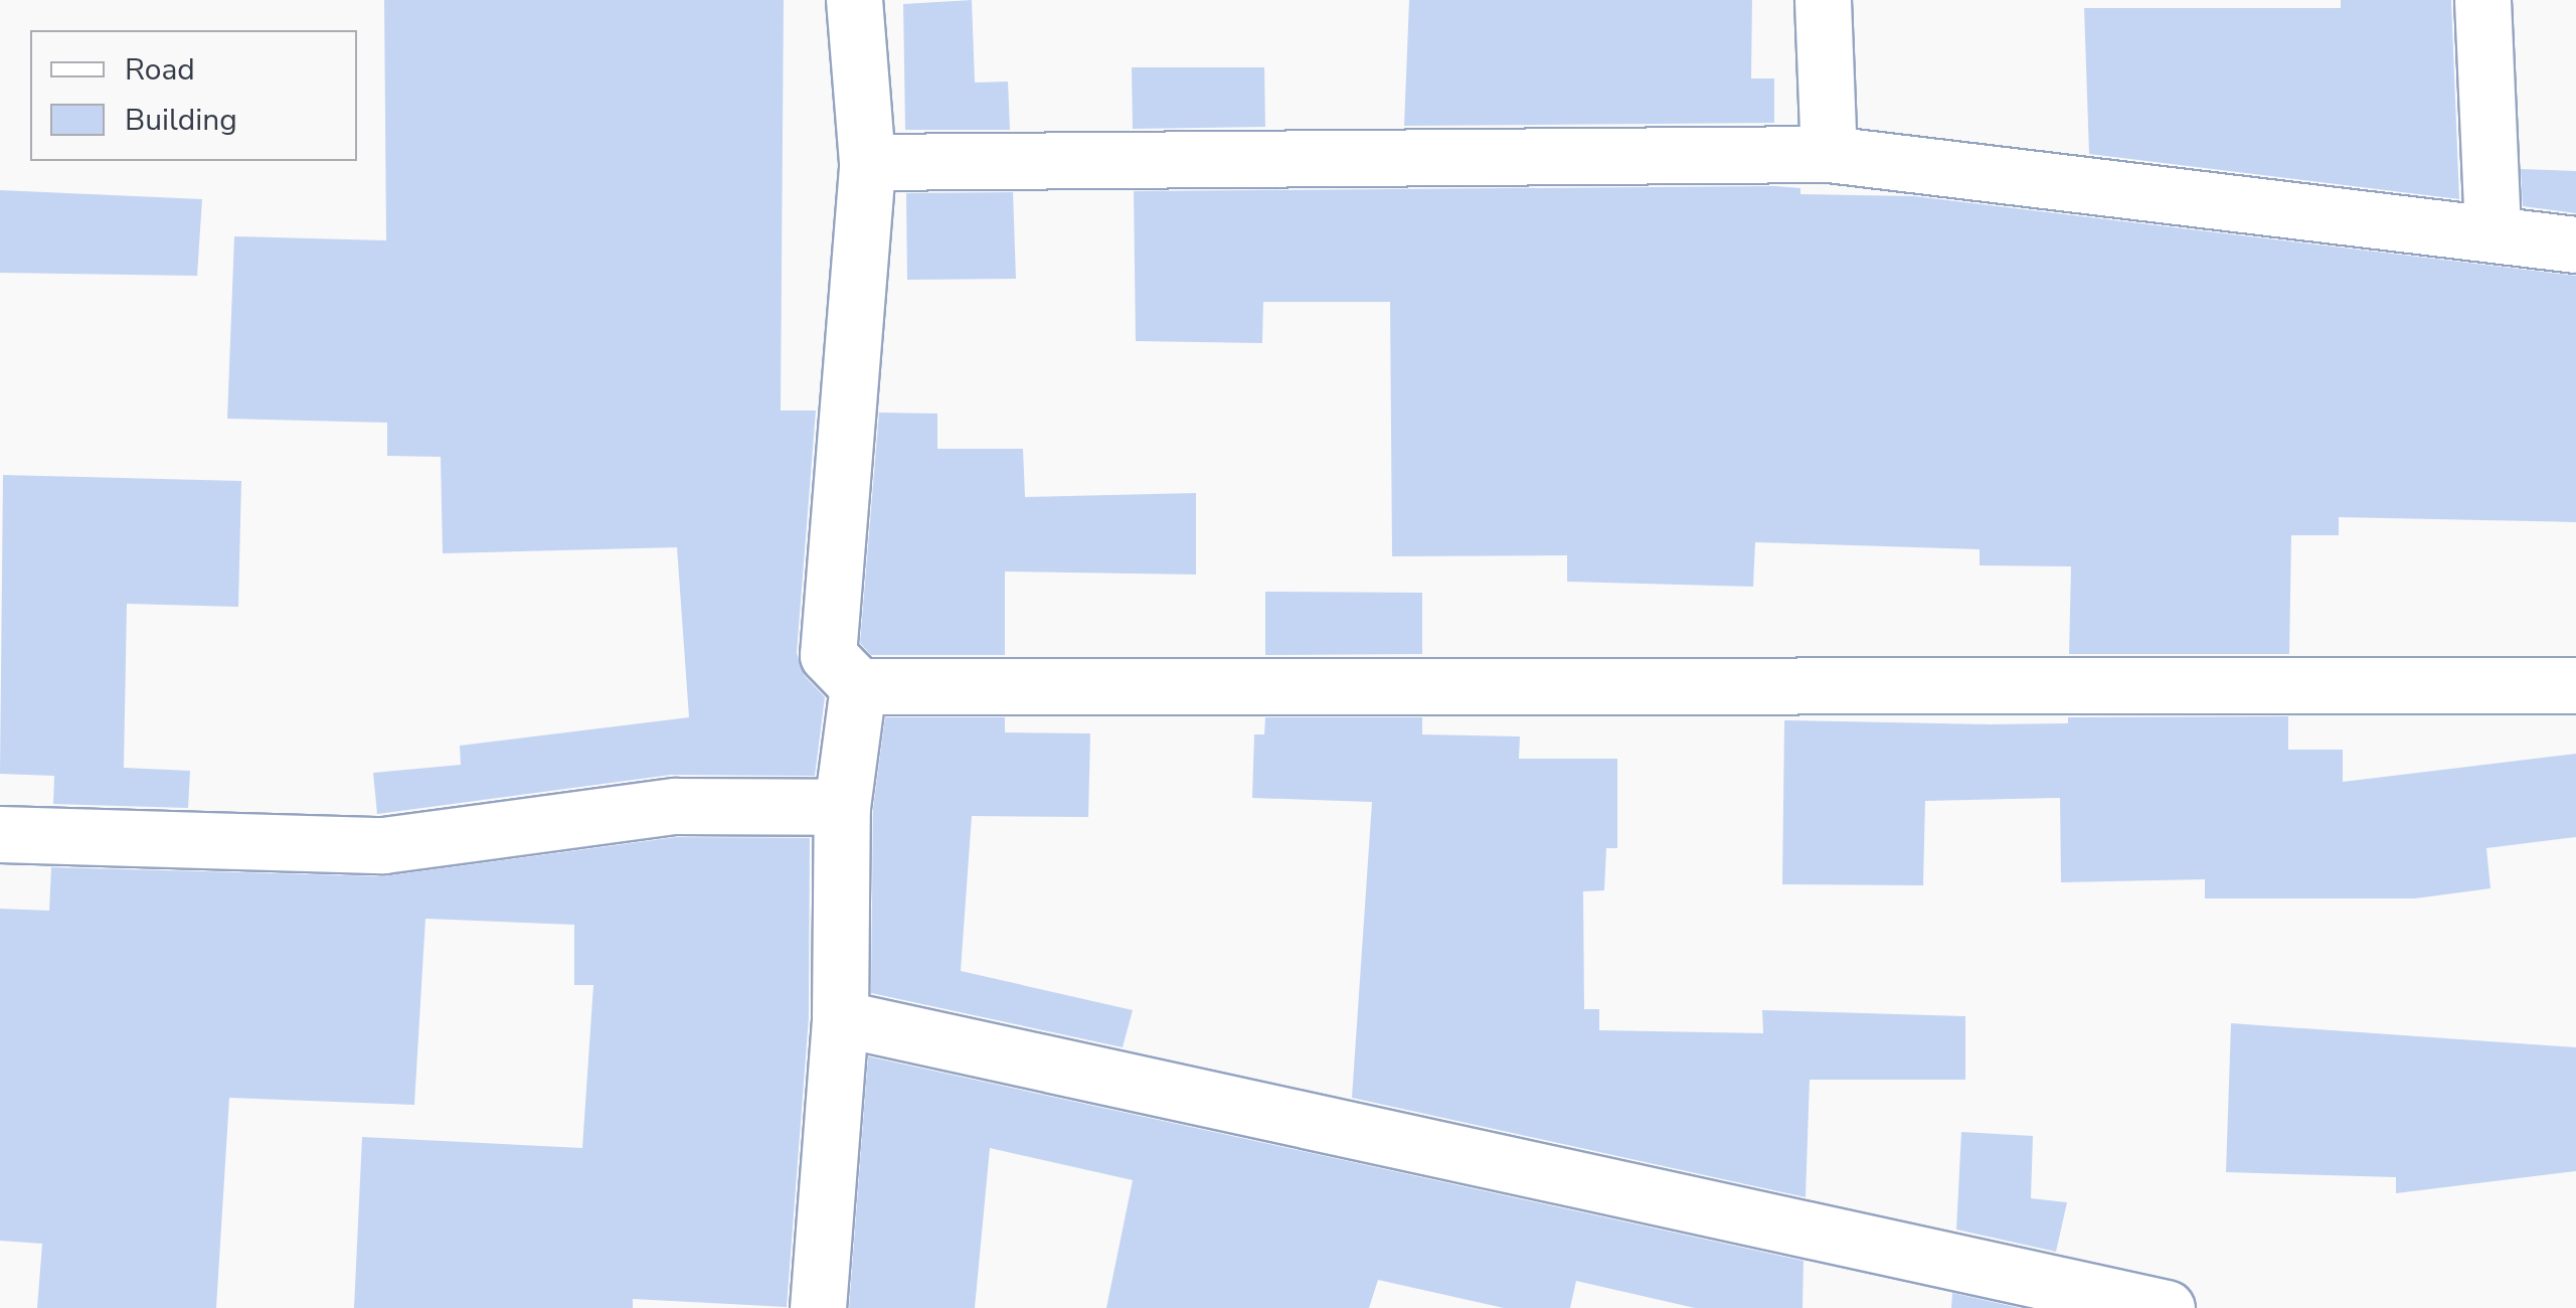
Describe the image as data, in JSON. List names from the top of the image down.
{
  "legend": ["Road", "Building"]
}
